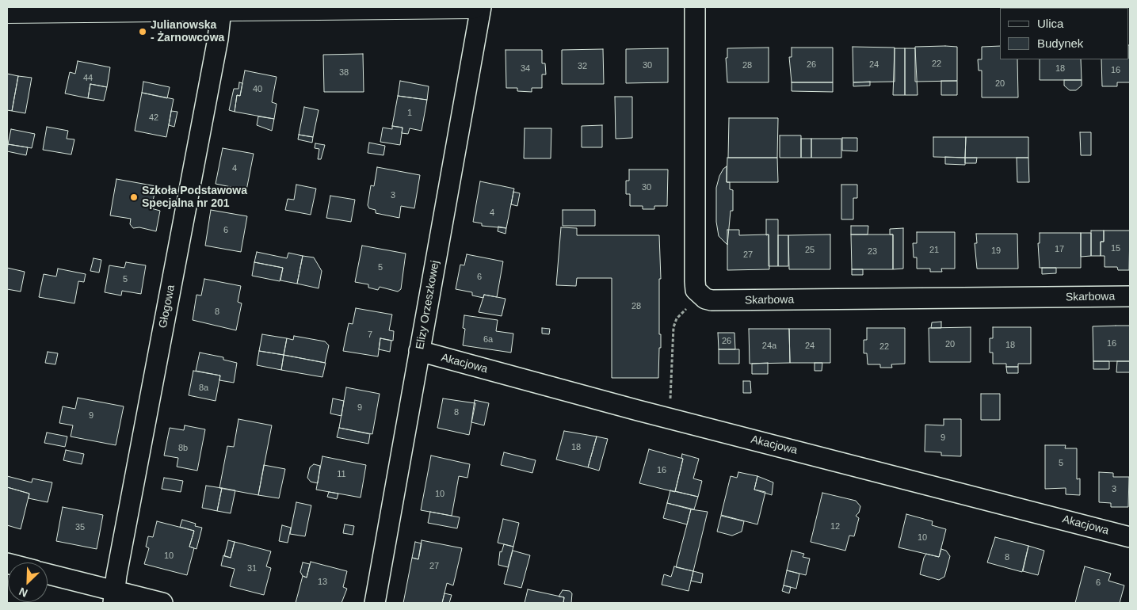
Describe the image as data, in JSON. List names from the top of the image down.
{
  "streets": {
    "street": [
      "Skarbowa",
      "Elizy Orzeszkowej",
      "Głogowa",
      "Akacjowa"
    ]
  },
  "crossings": [
    ["Elizy Orzeszkowej", "Akacjowa"]
  ],
  "places": ["Julianowska - Żarnowcowa", "Szkoła Podstawowa Specjalna nr 201"],
  "house_numbers": [
    "22",
    "26",
    "24",
    "30",
    "28",
    "32",
    "34",
    "18",
    "16",
    "38",
    "44",
    "20",
    "40",
    "1",
    "42",
    "4",
    "30",
    "3",
    "4",
    "6",
    "15",
    "17",
    "25",
    "21",
    "19",
    "23",
    "27",
    "5",
    "6",
    "5",
    "28",
    "8",
    "7",
    "6a",
    "26",
    "16",
    "20",
    "18",
    "24a",
    "24",
    "22",
    "8a",
    "9",
    "8",
    "9",
    "9",
    "18",
    "8b",
    "5",
    "16",
    "11",
    "3",
    "10",
    "12",
    "35",
    "10",
    "10",
    "8",
    "27",
    "31",
    "13",
    "6"
  ],
  "legend": ["Ulica", "Budynek"],
  "north": "bottom left"
}
